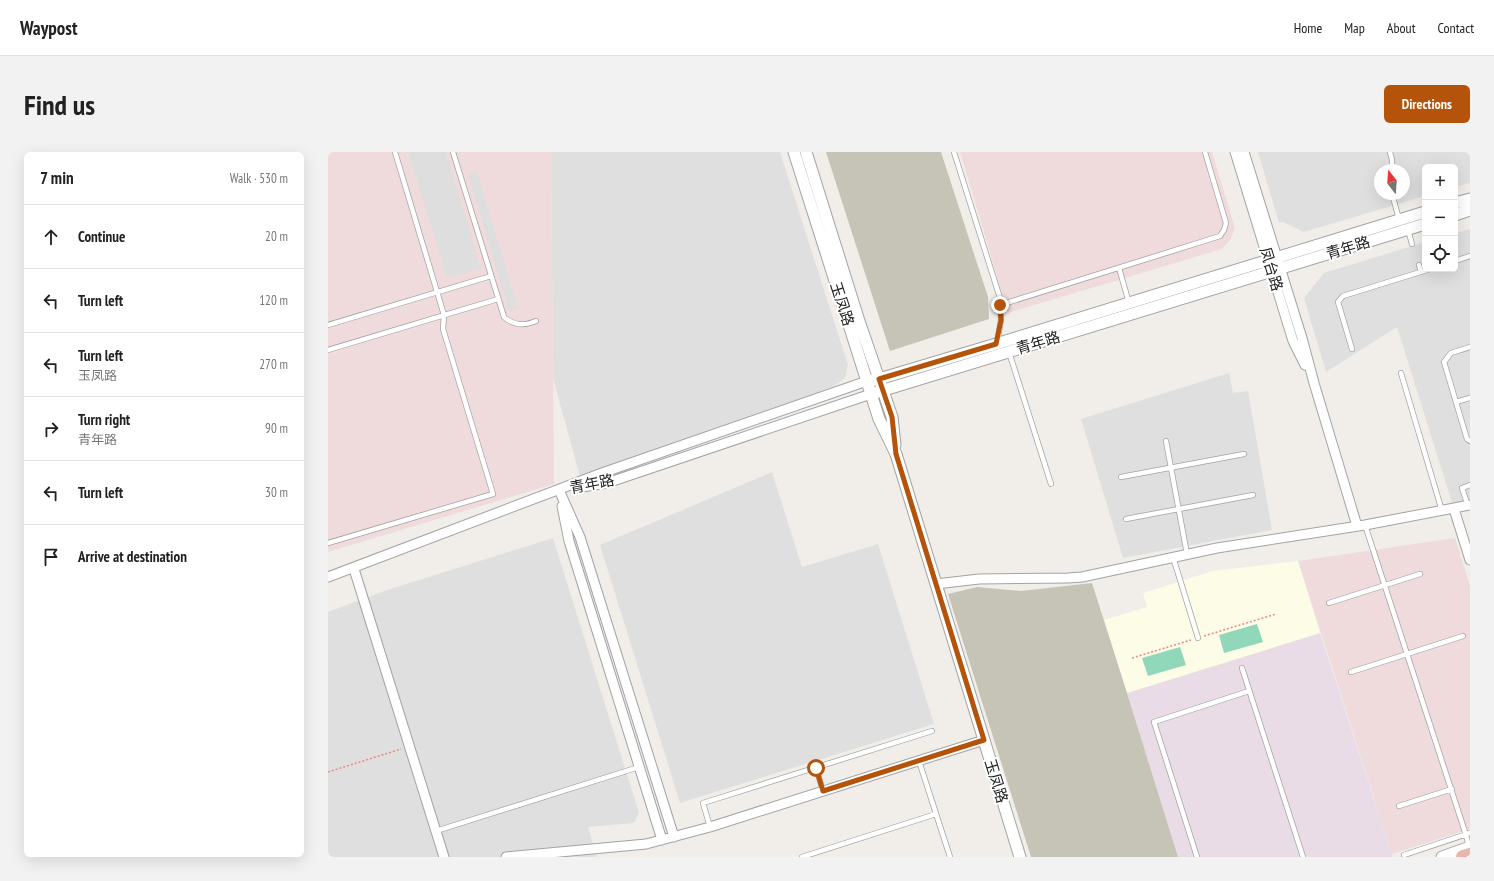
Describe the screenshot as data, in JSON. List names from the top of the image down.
{
  "streets": {
    "street": ["青年路", "凤台路", "玉凤路"]
  },
  "crossings": [
    ["青年路", "凤台路"],
    ["青年路", "玉凤路"]
  ],
  "north": "top",
  "page": {
    "header": "Waypost",
    "nav": [
      "Home",
      "Map",
      "About",
      "Contact"
    ],
    "buttons": "Directions",
    "title": "Find us",
    "heading": ["7 min", "Walk · 530 m"],
    "map_buttons": ["+", "−"],
    "list": [
      ["Continue", "20 m"],
      ["Turn left", "120 m"],
      ["Turn left", "玉凤路", "270 m"],
      ["Turn right", "青年路", "90 m"],
      ["Turn left", "30 m"],
      "Arrive at destination"
    ]
  }
}
